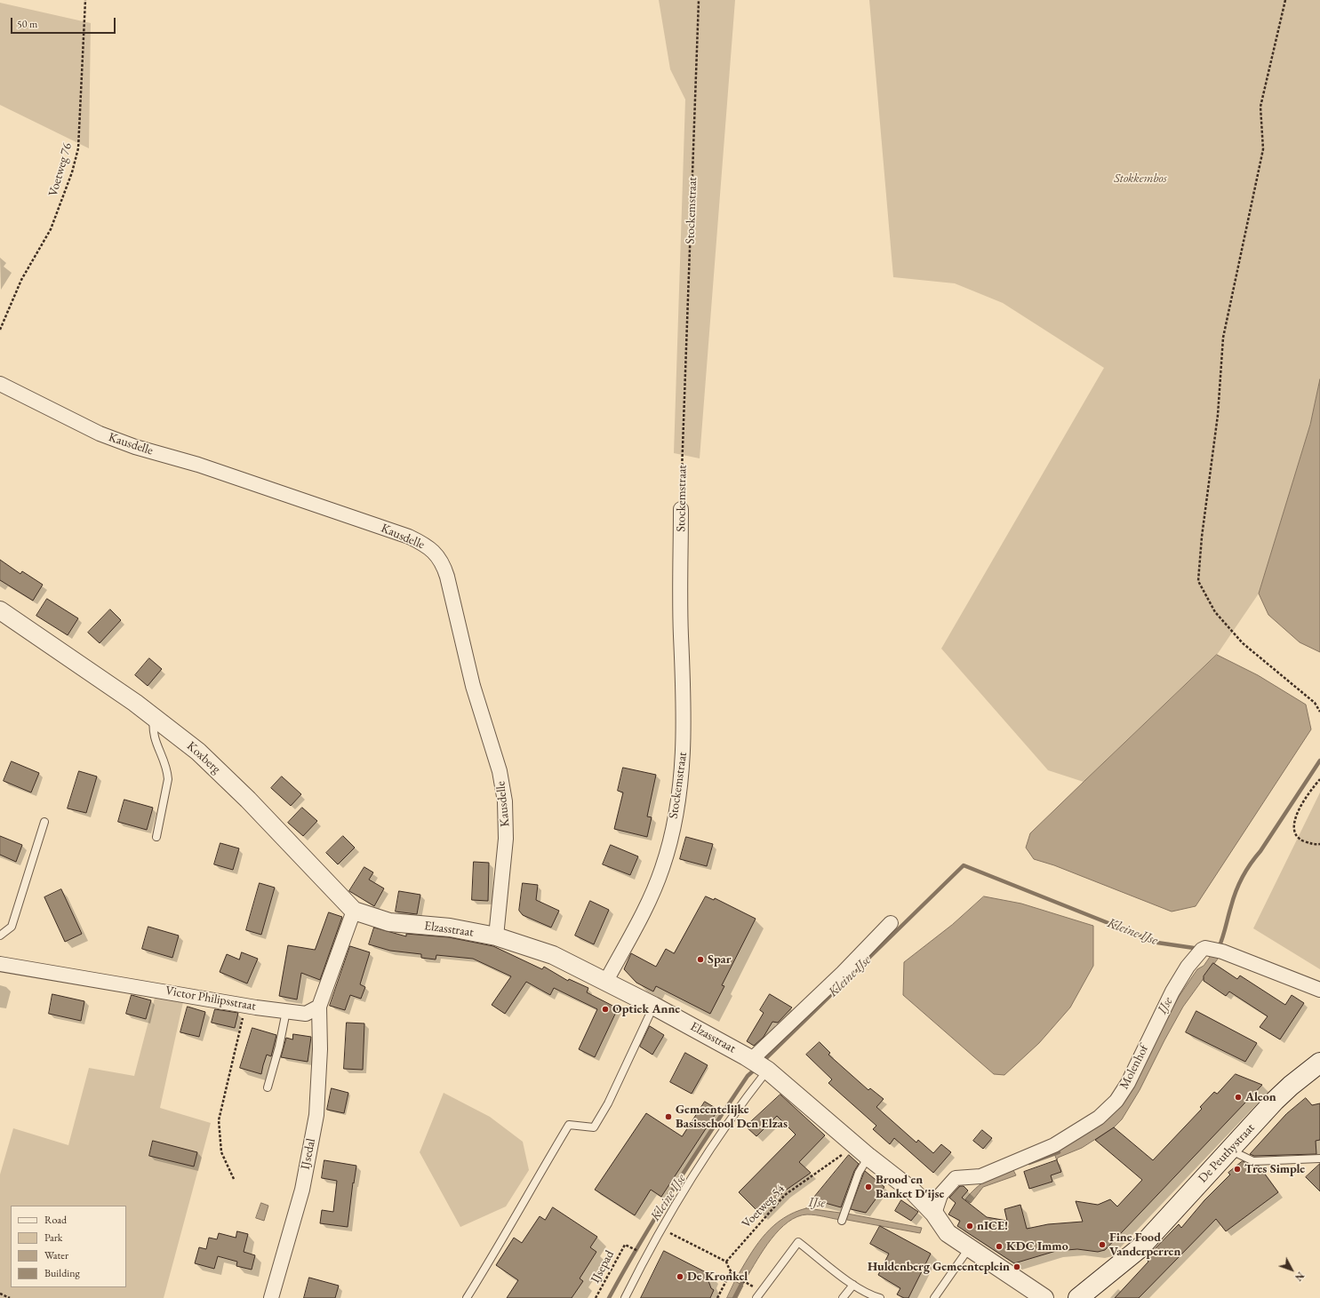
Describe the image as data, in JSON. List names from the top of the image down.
{
  "streets": {
    "main road": ["De Peuthystraat"],
    "street": [
      "Stockemstraat",
      "Kausdelle",
      "Koxberg",
      "Elzasstraat",
      "Victor Philipsstraat",
      "Molenhof",
      "IJsedal"
    ],
    "path": ["Voetweg 76", "Voetweg 54", "IJsepad"]
  },
  "crossings": [
    ["Stockemstraat", "Elzasstraat"],
    ["Kausdelle", "Elzasstraat"],
    ["Koxberg", "Elzasstraat"],
    ["Elzasstraat", "Molenhof"],
    ["Elzasstraat", "Voetweg 54"],
    ["Victor Philipsstraat", "IJsedal"]
  ],
  "water": ["Kleine IJse", "IJse"],
  "parks": ["Stokkembos"],
  "places": [
    "Spar",
    "Optiek Anne",
    "Aleon",
    "Gemeentelijke Basisschool Den Elzas",
    "Tres Simple",
    "Brood en Banket D'ijse",
    "nICE!",
    "Fine Food Vanderperren",
    "KDC Immo",
    "Huldenberg Gemeenteplein",
    "De Kronkel"
  ],
  "legend": [
    "Road",
    "Park",
    "Water",
    "Building"
  ],
  "scale_bar": "50 m",
  "north": "bottom right"
}
